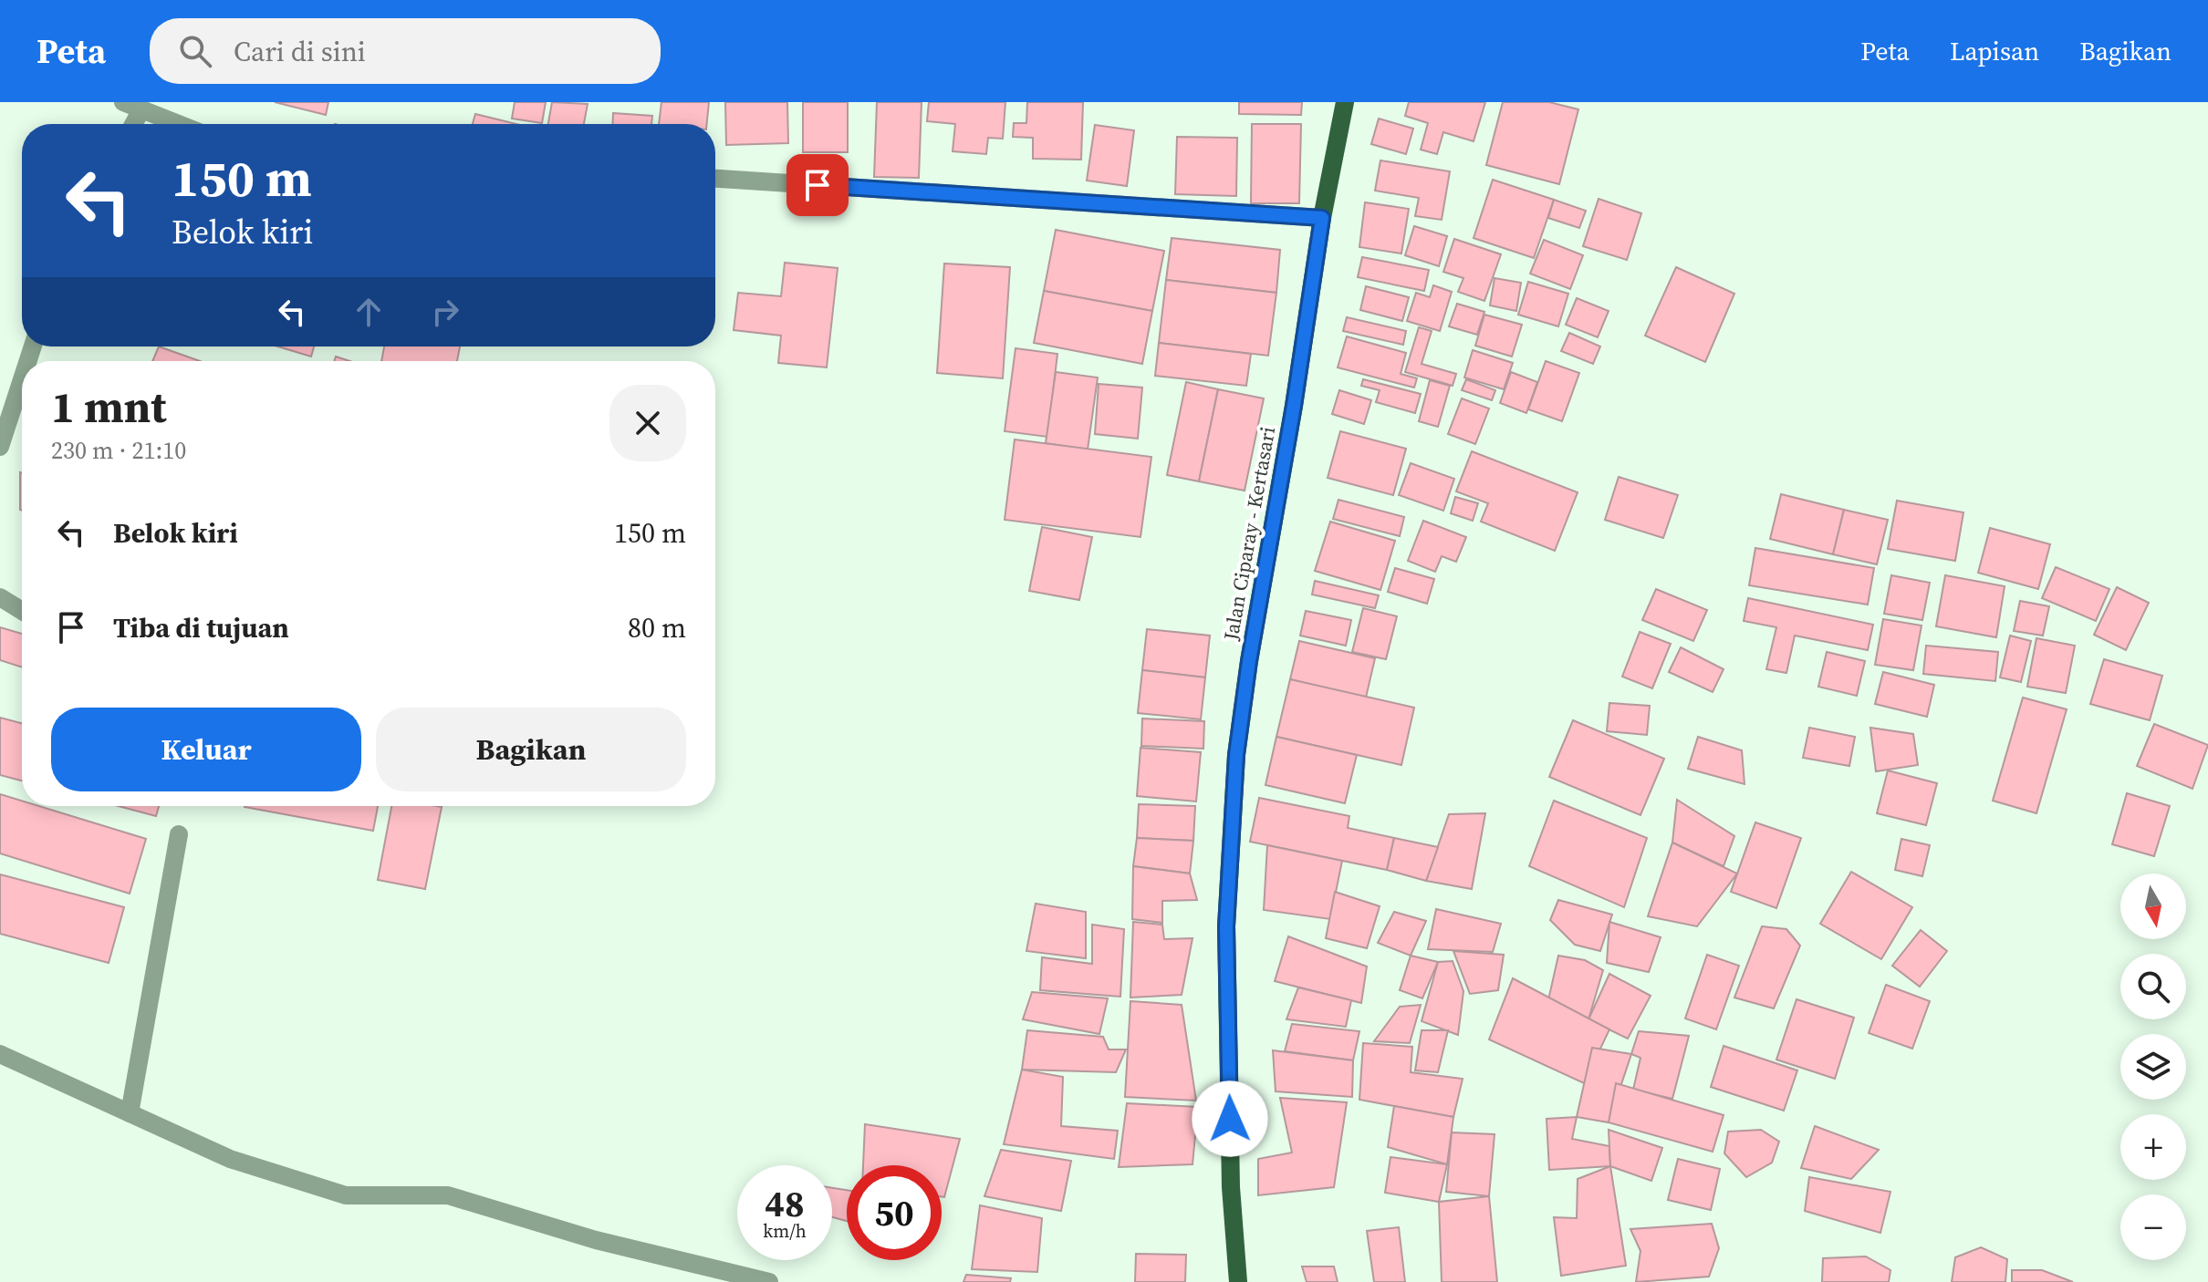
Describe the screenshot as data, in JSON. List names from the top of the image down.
{
  "streets": {
    "main road": ["Jalan Ciparay - Kertasari"]
  },
  "north": "bottom",
  "page": {
    "header": "Peta",
    "search": "Cari di sini",
    "nav": ["Peta", "Lapisan", "Bagikan"],
    "turn": ["150 m", "Belok kiri"],
    "heading": ["1 mnt", "230 m · 21:10"],
    "list": [
      {
        "name": "Belok kiri",
        "value": "150 m"
      },
      {
        "name": "Tiba di tujuan",
        "value": "80 m"
      }
    ],
    "buttons": ["Keluar", "Bagikan"],
    "map_buttons": ["+", "−"],
    "speed": "48 km/h",
    "limit": "50"
  }
}
